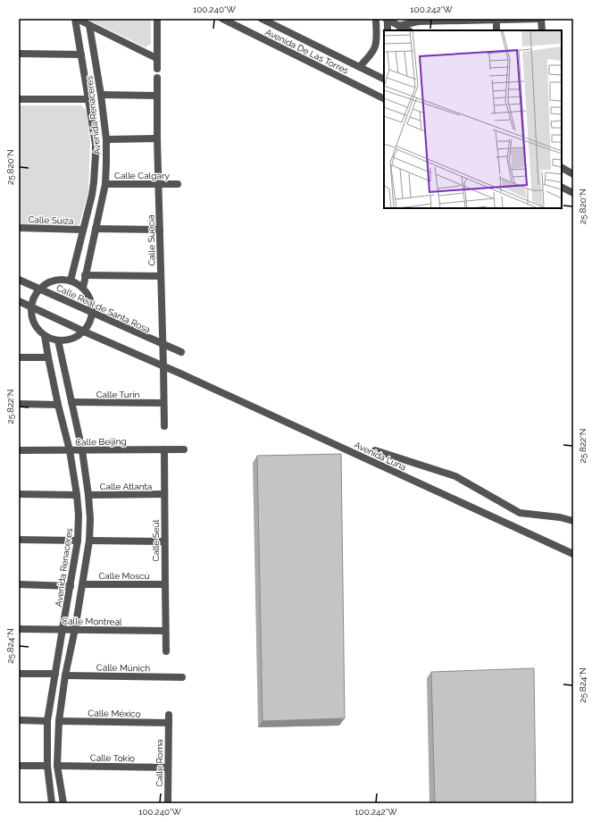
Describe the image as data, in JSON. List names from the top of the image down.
{
  "streets": {
    "street": [
      "Avenida De Las Torres",
      "Avenida Renaceres",
      "Calle Calgary",
      "Calle Suiza",
      "Calle Suecia",
      "Calle Real de Santa Rosa",
      "Calle Turín",
      "Calle Beijing",
      "Avenida Luna",
      "Calle Atlanta",
      "Calle Seúl",
      "Calle Moscú",
      "Calle Montreal",
      "Calle Múnich",
      "Calle México",
      "Calle Tokio",
      "Calle Roma"
    ]
  },
  "crossings": [
    ["Avenida Renaceres", "Calle Calgary"],
    ["Avenida Renaceres", "Calle Suiza"],
    ["Avenida Renaceres", "Calle Beijing"],
    ["Avenida Renaceres", "Calle Montreal"],
    ["Calle Calgary", "Calle Suecia"],
    ["Calle Suecia", "Calle Real de Santa Rosa"],
    ["Calle Suecia", "Calle Turín"],
    ["Calle Suecia", "Avenida Luna"],
    ["Calle Beijing", "Calle Seúl"],
    ["Calle Atlanta", "Calle Seúl"],
    ["Calle Seúl", "Calle Moscú"],
    ["Calle Seúl", "Calle Montreal"],
    ["Calle México", "Calle Roma"],
    ["Calle Tokio", "Calle Roma"]
  ],
  "coordinates": [
    "100.240°W",
    "100.242°W",
    "25.820°N",
    "25.822°N",
    "25.824°N"
  ]
}
